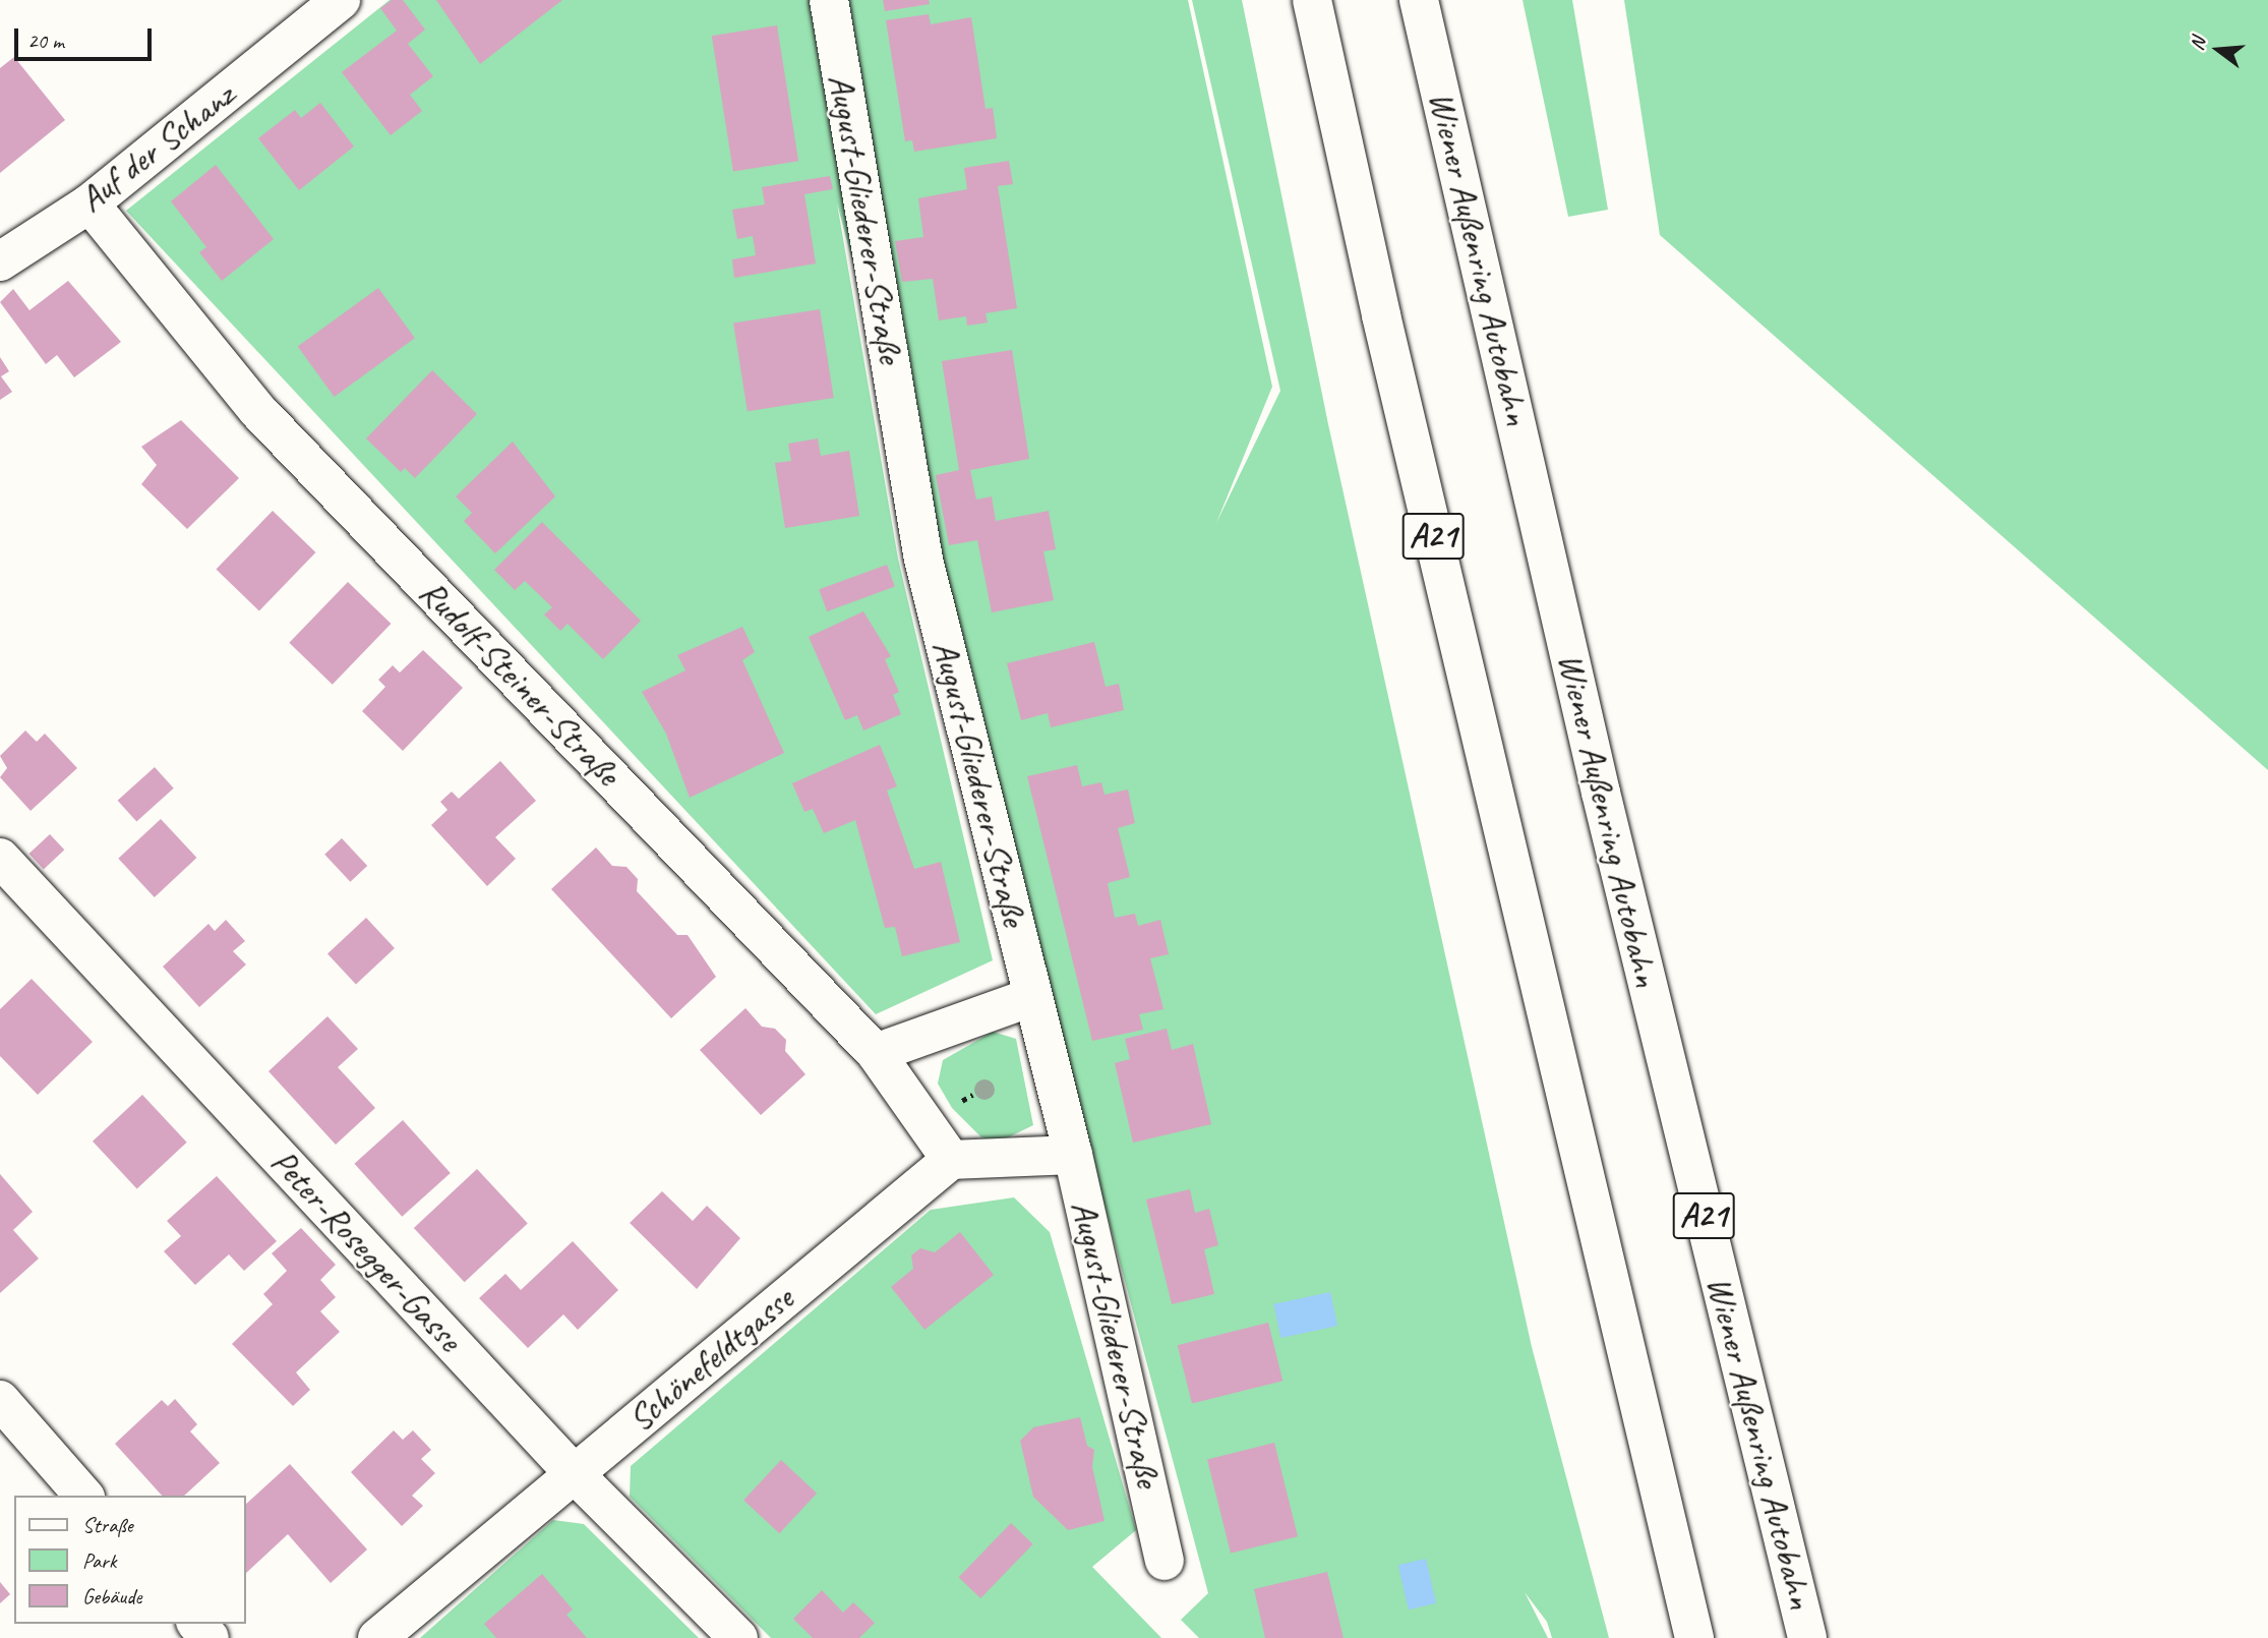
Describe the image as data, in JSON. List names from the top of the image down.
{
  "streets": {
    "main road": [
      "Auf der Schanz",
      "August-Gliederer-Straße",
      "Wiener Außenring Autobahn",
      "A21",
      "Rudolf-Steiner-Straße",
      "Peter-Rosegger-Gasse",
      "Schönefeldtgasse"
    ]
  },
  "crossings": [
    ["Auf der Schanz", "Rudolf-Steiner-Straße"],
    ["Rudolf-Steiner-Straße", "Schönefeldtgasse"],
    ["Peter-Rosegger-Gasse", "Schönefeldtgasse"]
  ],
  "legend": ["Straße", "Park", "Gebäude"],
  "scale_bar": "20 m",
  "north": "left"
}
